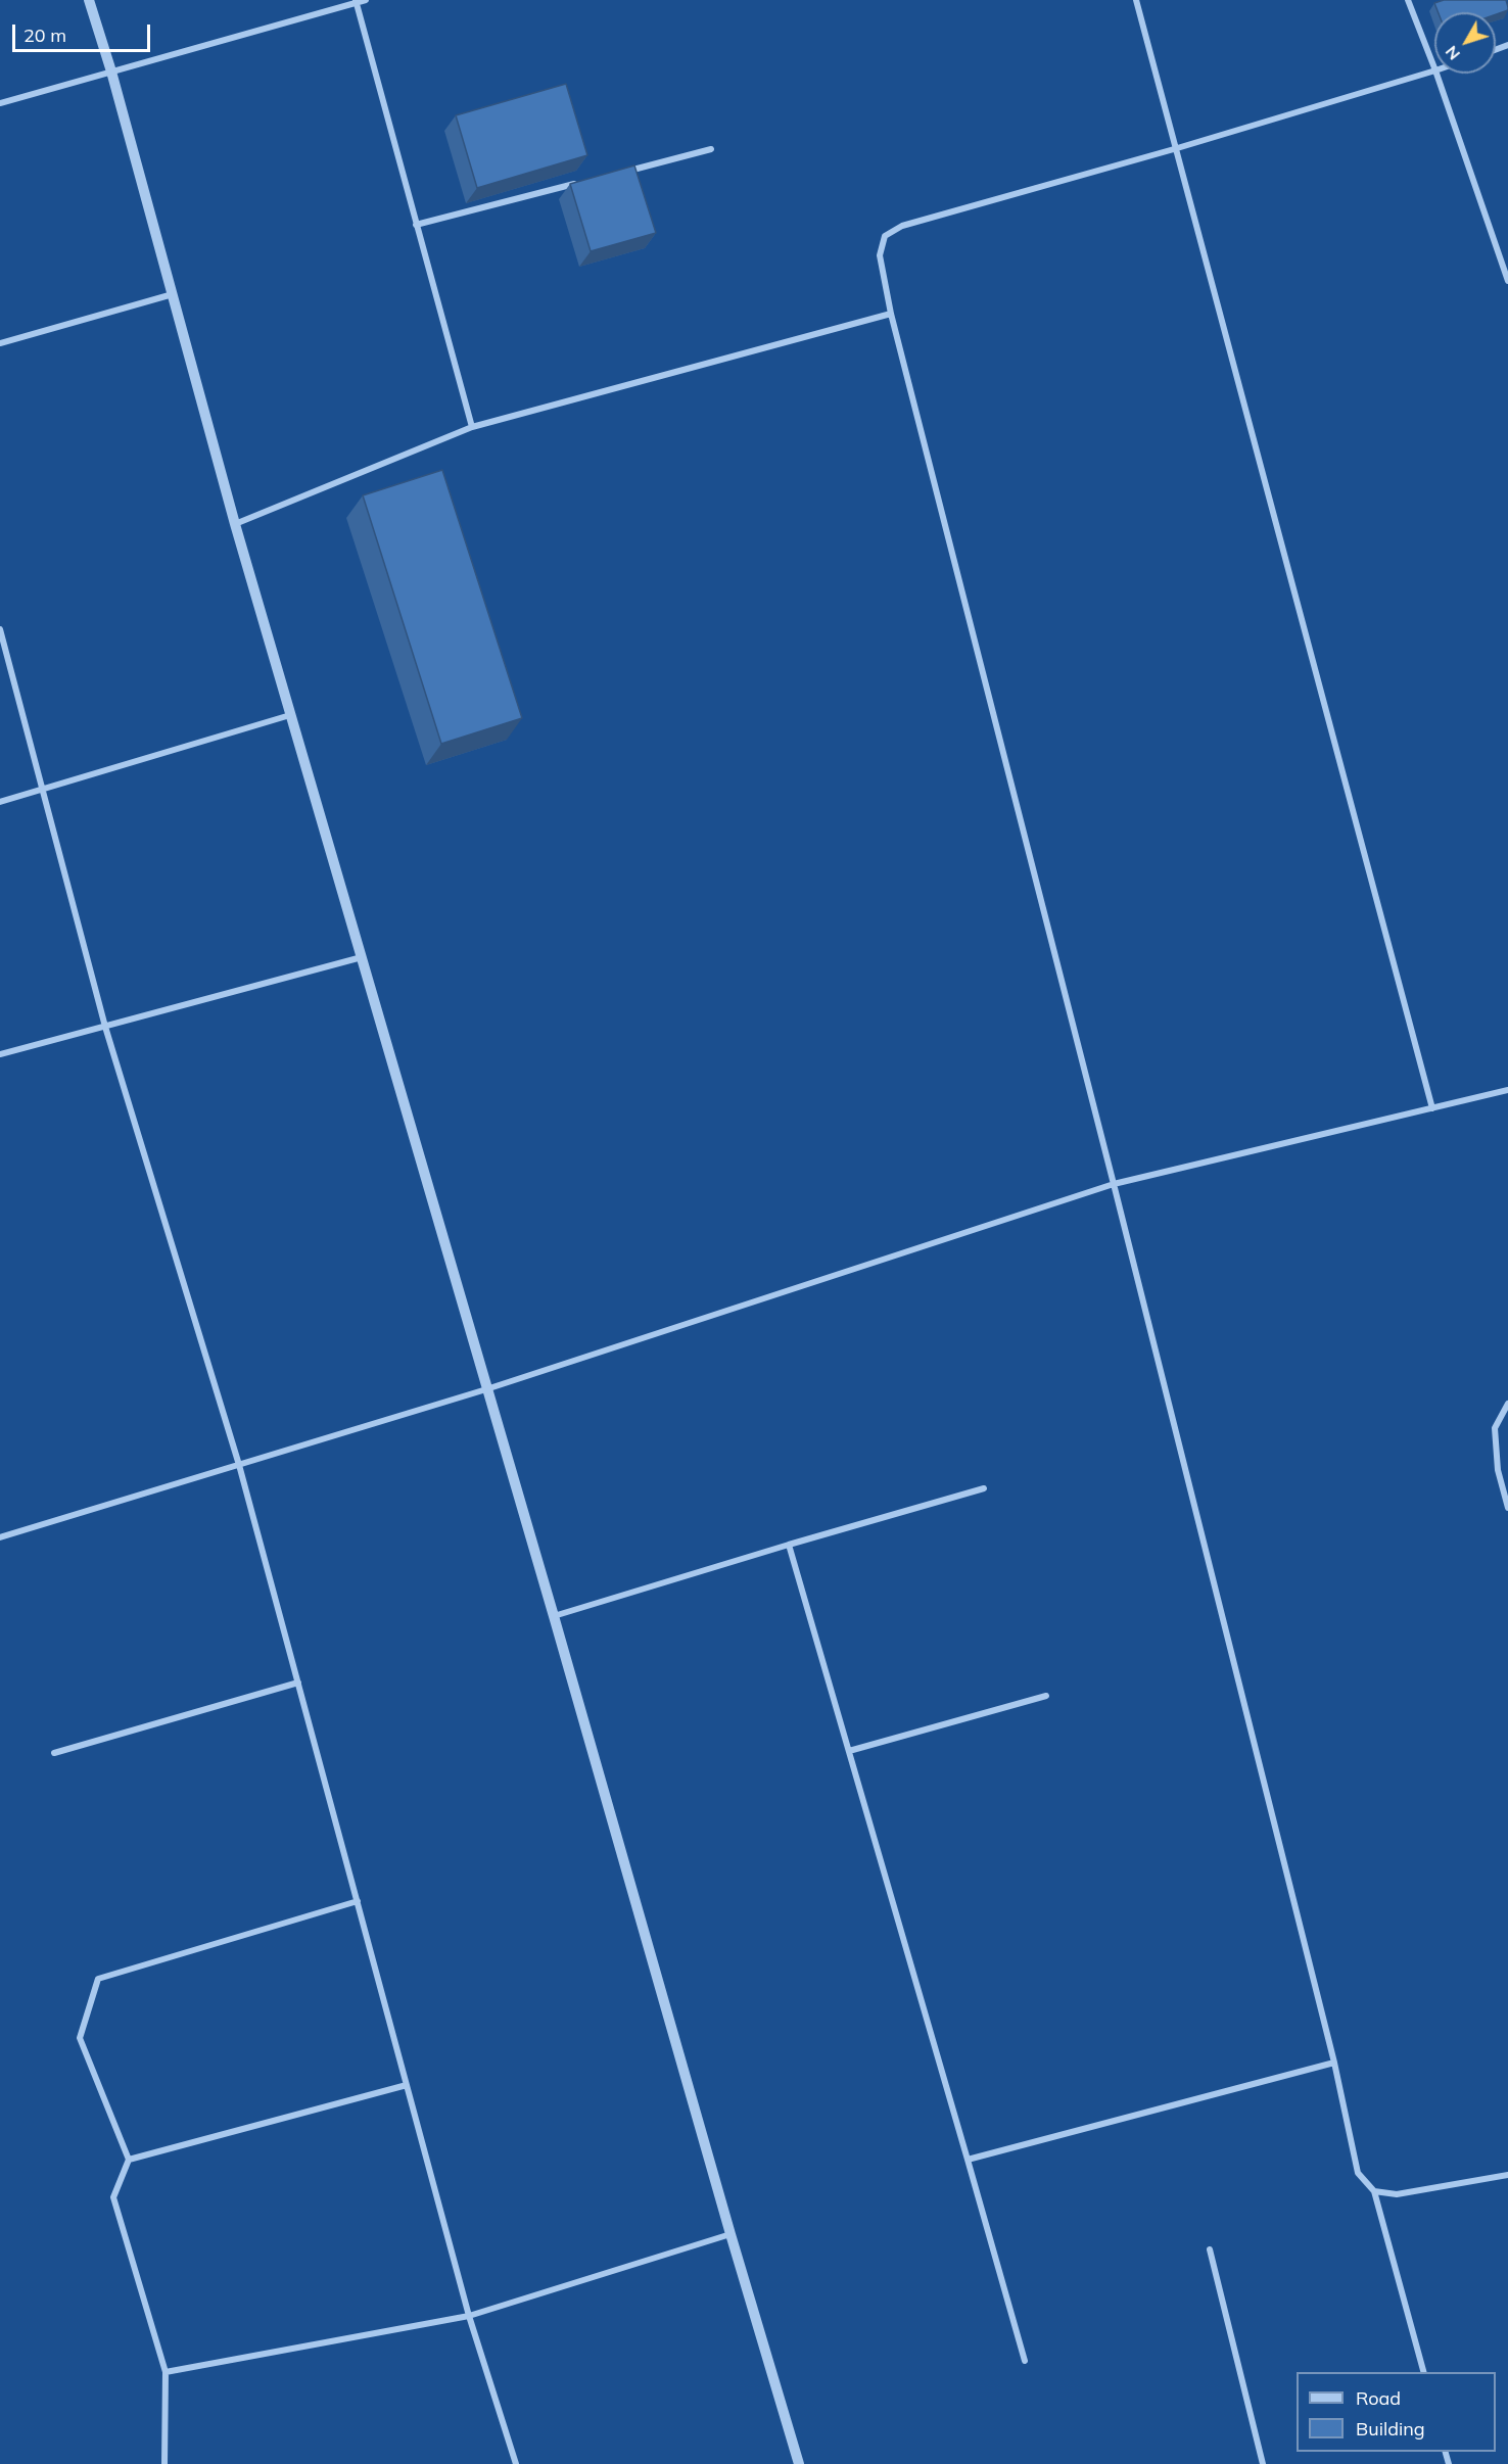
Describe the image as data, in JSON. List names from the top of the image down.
{
  "legend": ["Road", "Building"],
  "scale_bar": "20 m",
  "north": "bottom left"
}
